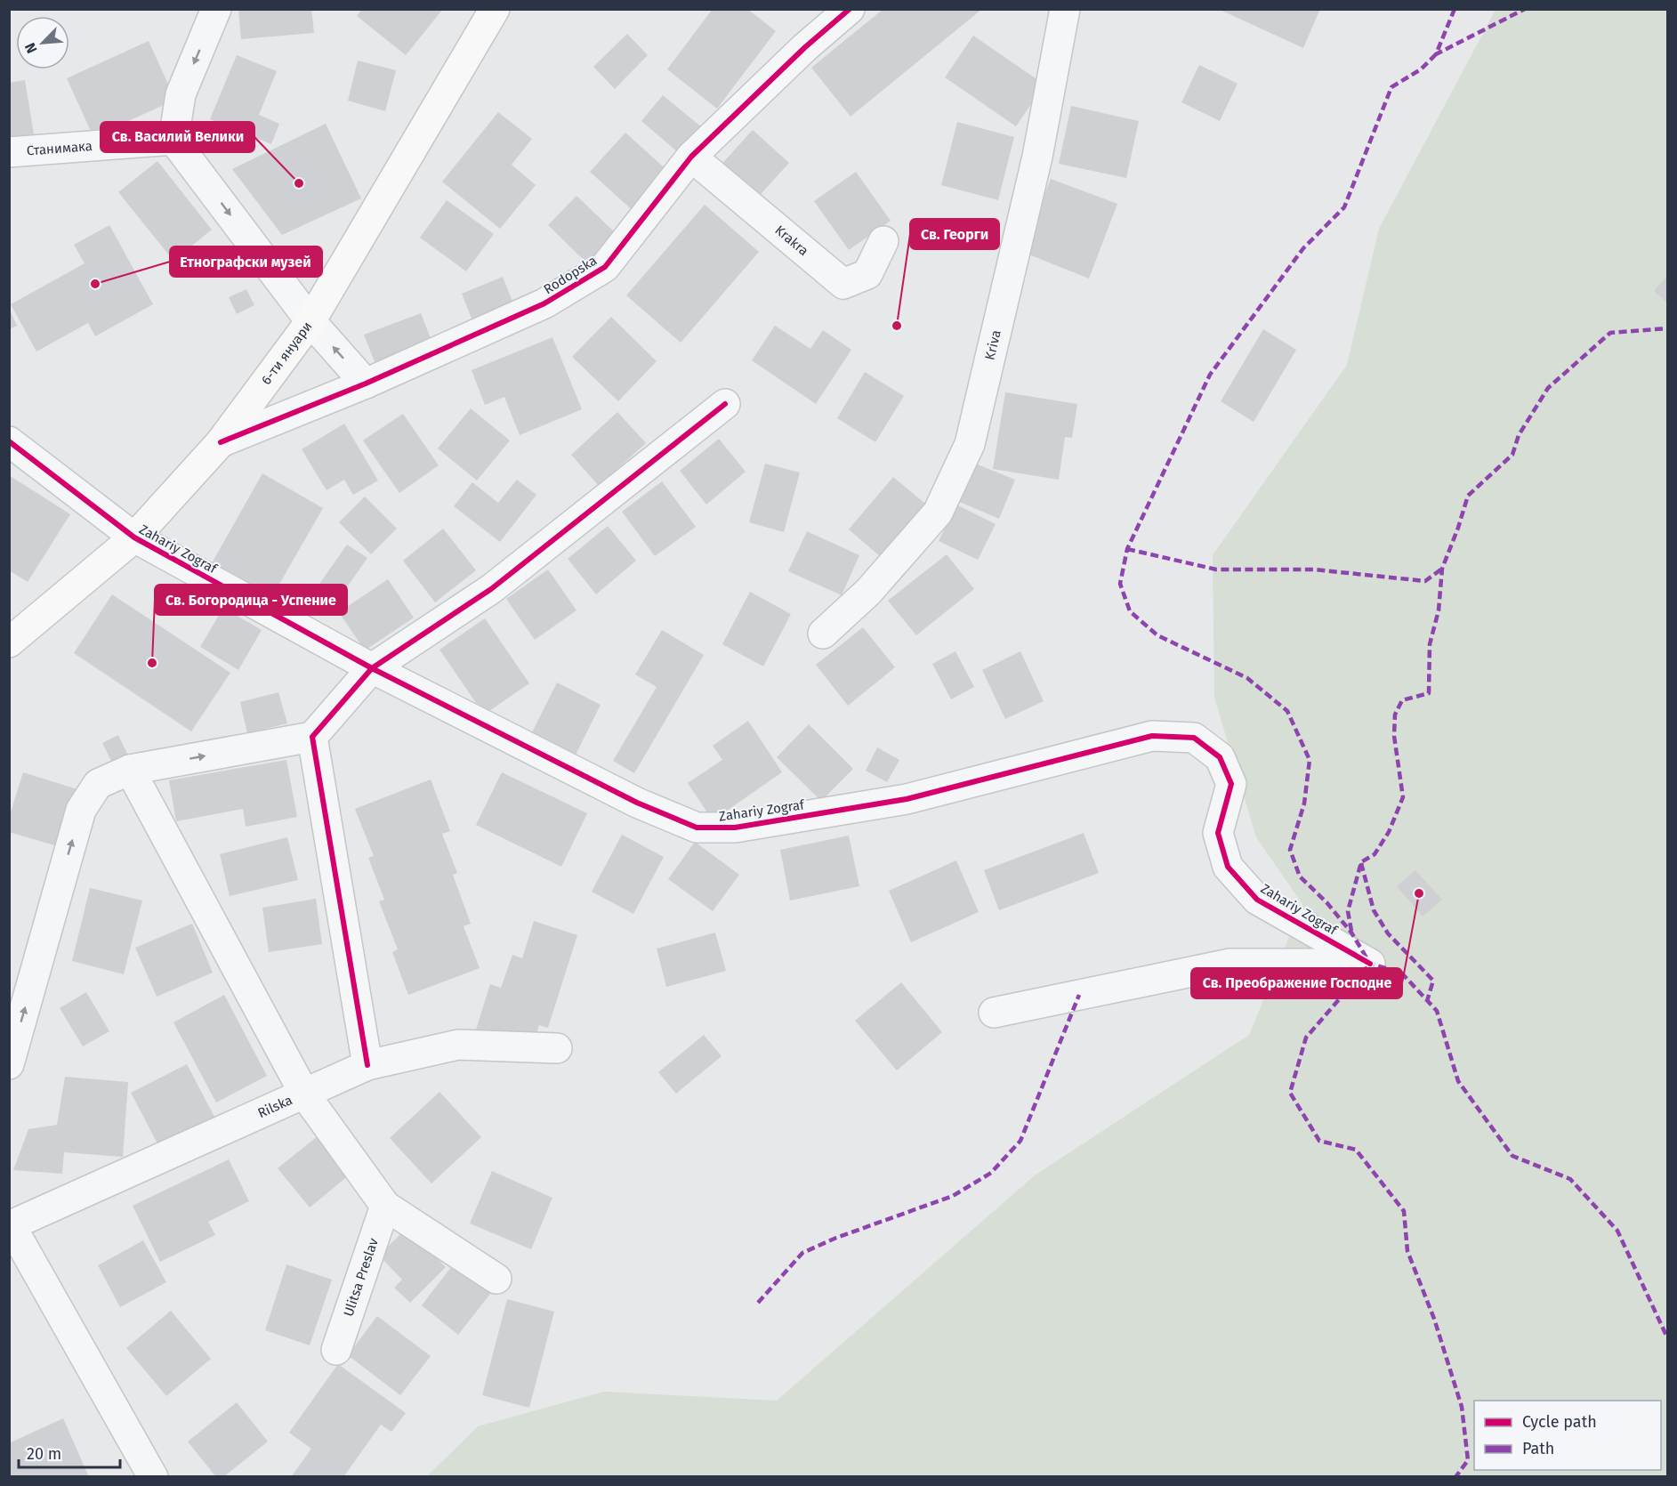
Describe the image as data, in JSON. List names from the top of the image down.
{
  "streets": {
    "main road": ["6-ти януари"],
    "street": [
      "Станимака",
      "Krakra",
      "Rodopska",
      "Kriva",
      "Zahariy Zograf",
      "Rilska",
      "Ulitsa Preslav"
    ]
  },
  "crossings": [
    ["Krakra", "Rodopska"],
    ["Rodopska", "6-ти януари"],
    ["6-ти януари", "Zahariy Zograf"]
  ],
  "places": [
    "Св. Василий Велики",
    "Етнографски музей",
    "Св. Георги",
    "Св. Богородица - Успение",
    "Св. Преображение Господне"
  ],
  "legend": ["Cycle path", "Path"],
  "scale_bar": "20 m",
  "north": "bottom left"
}
